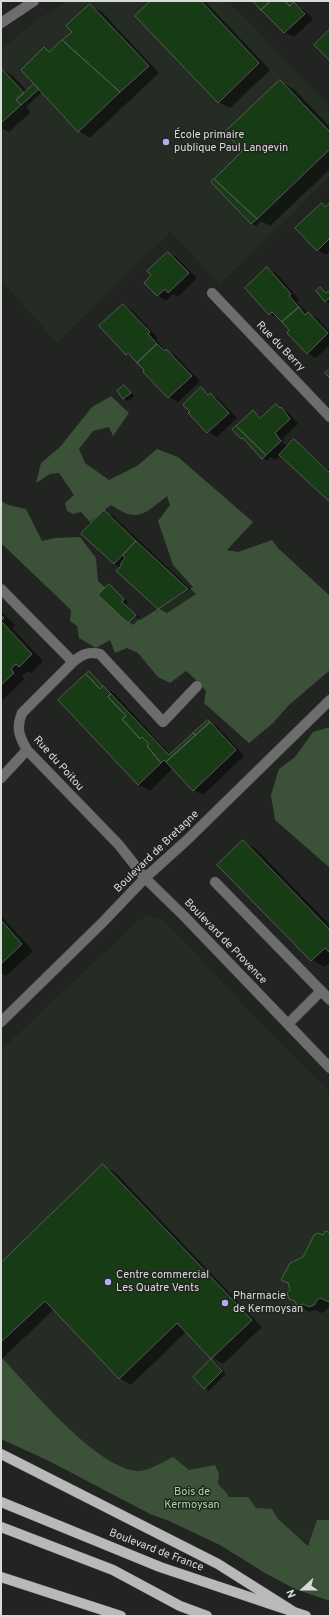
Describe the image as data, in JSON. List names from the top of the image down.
{
  "streets": {
    "main road": ["Boulevard de France"],
    "street": [
      "Rue du Berry",
      "Rue du Poitou",
      "Boulevard de Bretagne",
      "Boulevard de Provence"
    ]
  },
  "crossings": [
    ["Rue du Poitou", "Boulevard de Bretagne"],
    ["Rue du Poitou", "Boulevard de Provence"],
    ["Boulevard de Bretagne", "Boulevard de Provence"]
  ],
  "parks": ["Bois de Kermoysan"],
  "places": ["École primaire publique Paul Langevin", "Centre commercial Les Quatre Vents", "Pharmacie de Kermoysan"],
  "north": "left"
}
